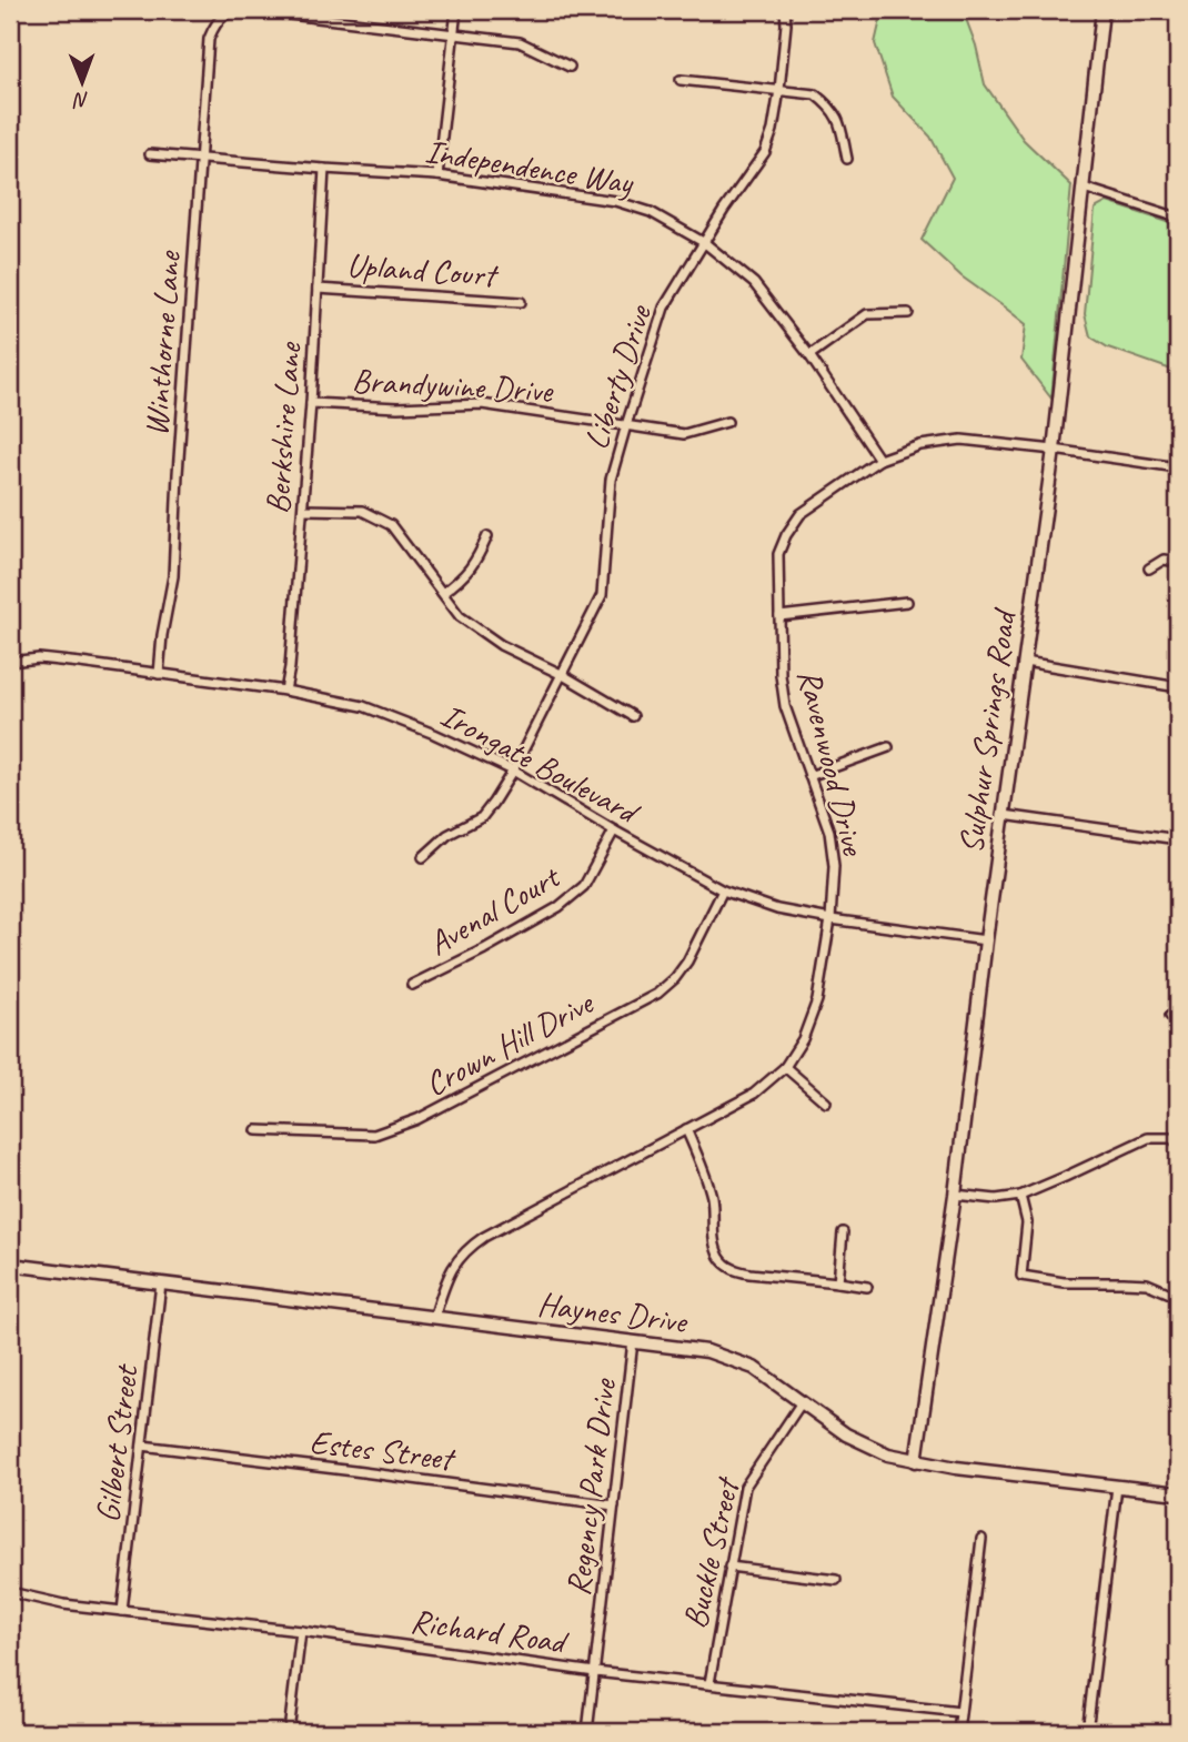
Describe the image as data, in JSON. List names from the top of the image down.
{
  "streets": {
    "street": [
      "Independence Way",
      "Upland Court",
      "Winthorne Lane",
      "Liberty Drive",
      "Brandywine Drive",
      "Berkshire Lane",
      "Sulphur Springs Road",
      "Ravenwood Drive",
      "Irongate Boulevard",
      "Avenal Court",
      "Crown Hill Drive",
      "Haynes Drive",
      "Gilbert Street",
      "Estes Street",
      "Regency Park Drive",
      "Buckle Street",
      "Richard Road"
    ]
  },
  "crossings": [
    ["Independence Way", "Winthorne Lane"],
    ["Independence Way", "Liberty Drive"],
    ["Independence Way", "Berkshire Lane"],
    ["Independence Way", "Ravenwood Drive"],
    ["Upland Court", "Berkshire Lane"],
    ["Winthorne Lane", "Irongate Boulevard"],
    ["Liberty Drive", "Brandywine Drive"],
    ["Liberty Drive", "Irongate Boulevard"],
    ["Brandywine Drive", "Berkshire Lane"],
    ["Berkshire Lane", "Irongate Boulevard"],
    ["Sulphur Springs Road", "Ravenwood Drive"],
    ["Sulphur Springs Road", "Irongate Boulevard"],
    ["Sulphur Springs Road", "Haynes Drive"],
    ["Ravenwood Drive", "Irongate Boulevard"],
    ["Ravenwood Drive", "Haynes Drive"],
    ["Irongate Boulevard", "Avenal Court"],
    ["Irongate Boulevard", "Crown Hill Drive"],
    ["Haynes Drive", "Gilbert Street"],
    ["Haynes Drive", "Regency Park Drive"],
    ["Haynes Drive", "Buckle Street"],
    ["Gilbert Street", "Estes Street"],
    ["Gilbert Street", "Richard Road"],
    ["Estes Street", "Regency Park Drive"],
    ["Regency Park Drive", "Richard Road"],
    ["Buckle Street", "Richard Road"]
  ],
  "north": "bottom"
}
